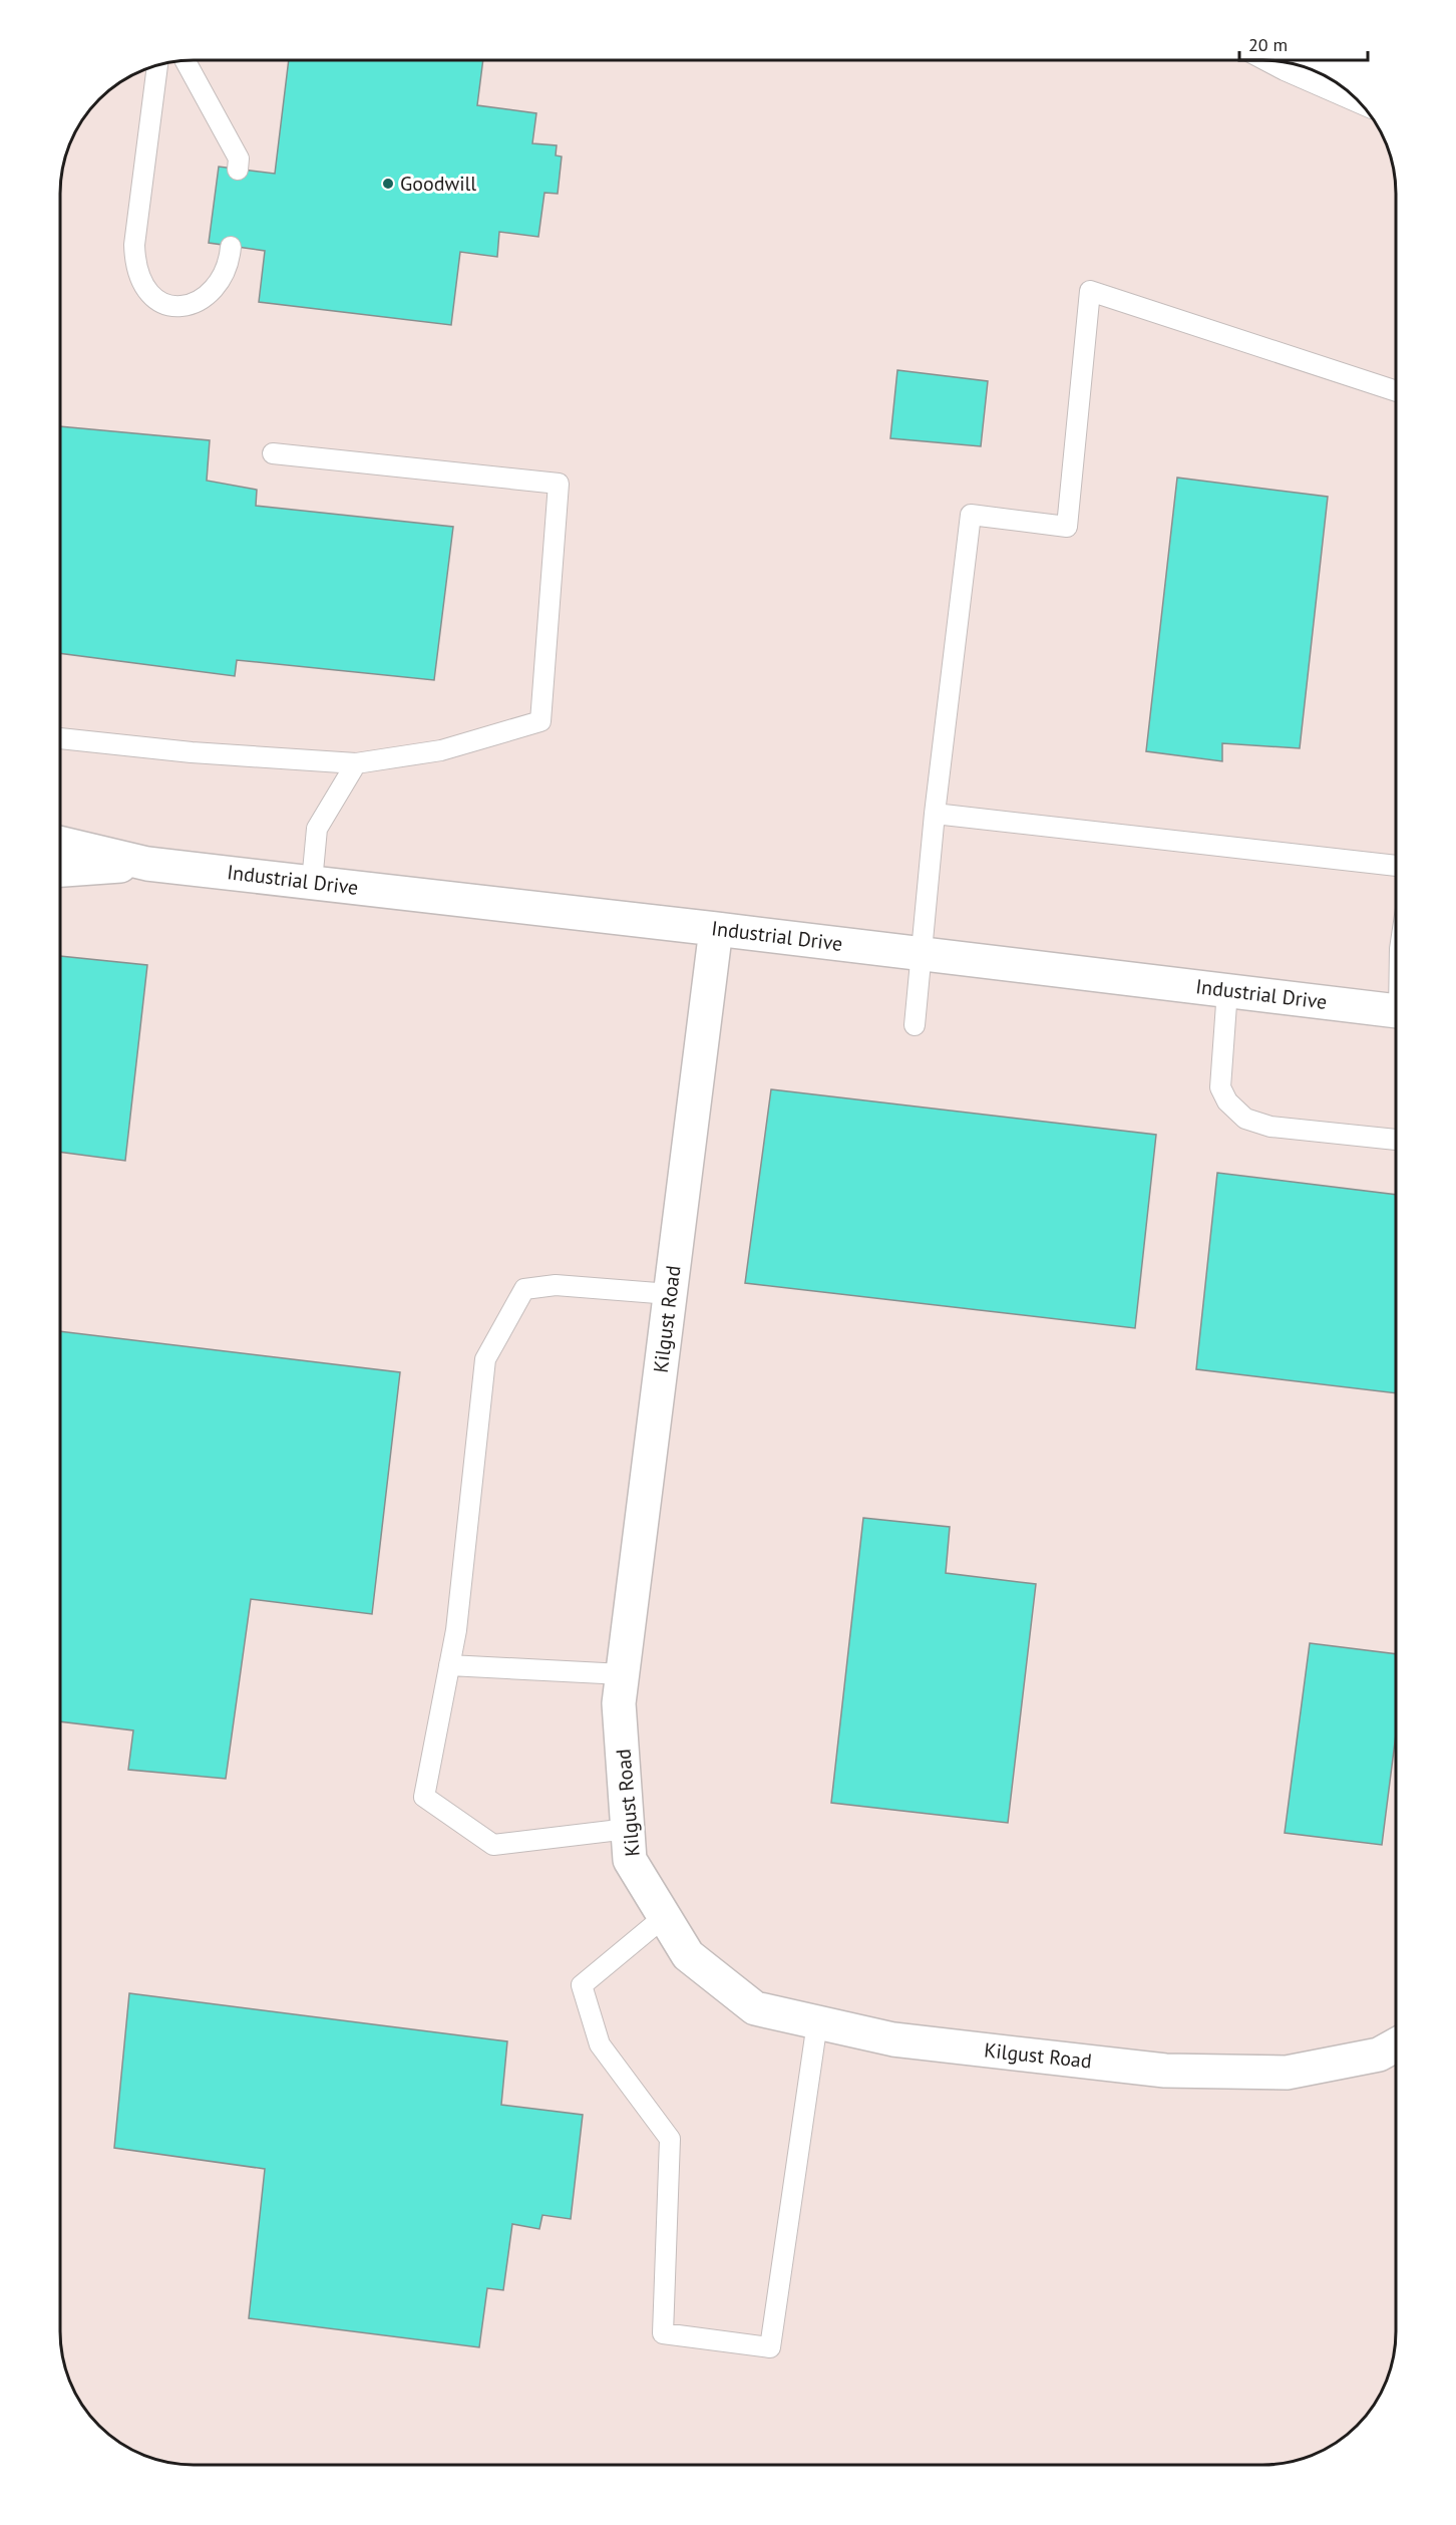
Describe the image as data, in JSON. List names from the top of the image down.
{
  "streets": {
    "street": ["Industrial Drive", "Kilgust Road"]
  },
  "crossings": [
    ["Industrial Drive", "Kilgust Road"]
  ],
  "places": ["Goodwill"],
  "scale_bar": "20 m"
}
